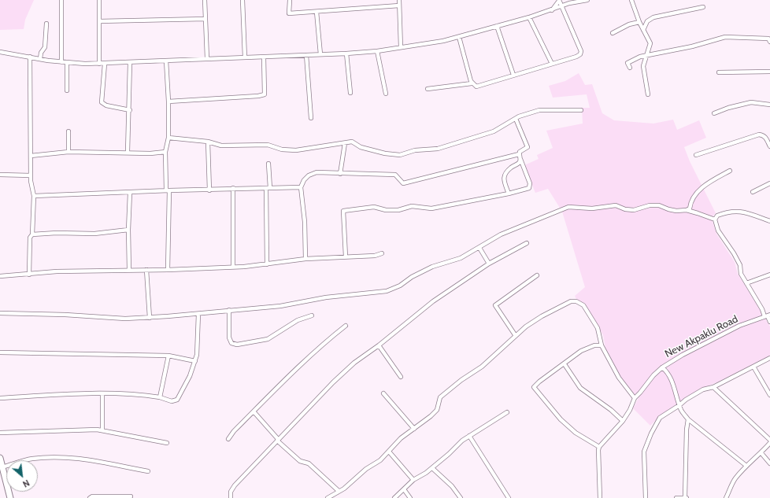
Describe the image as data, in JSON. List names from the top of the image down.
{
  "streets": {
    "street": ["New Akpaklu Road"]
  },
  "north": "bottom right"
}
